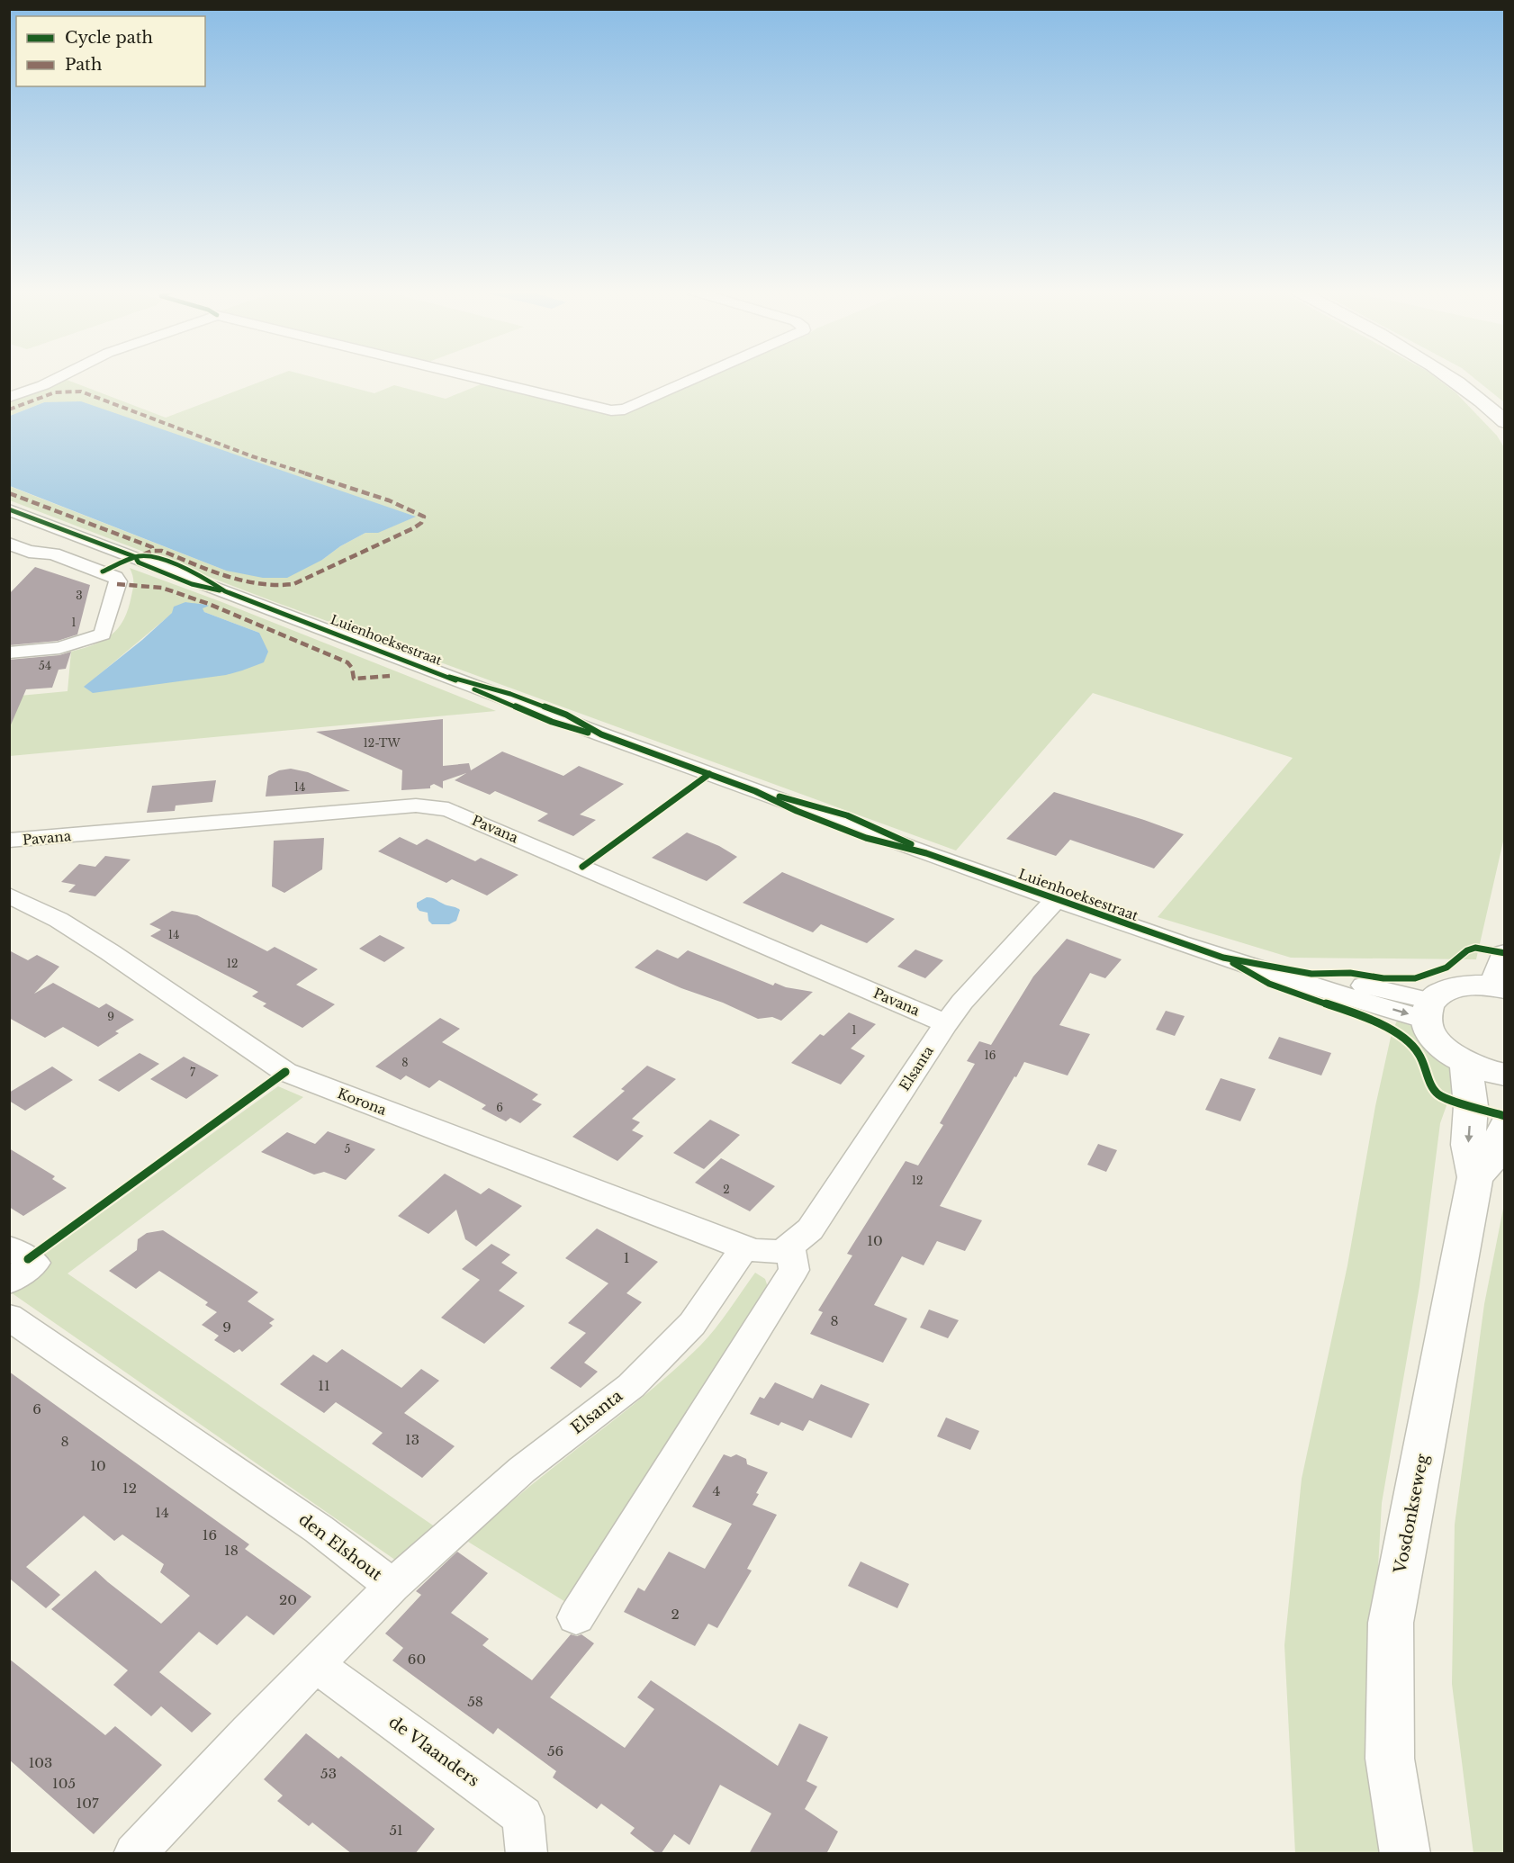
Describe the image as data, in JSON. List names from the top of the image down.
{
  "streets": {
    "main road": ["Vosdonkseweg"],
    "street": [
      "Luienhoeksestraat",
      "Pavana",
      "Elsanta",
      "Korona",
      "den Elshout",
      "de Vlaanders"
    ]
  },
  "crossings": [
    ["Luienhoeksestraat", "Elsanta"],
    ["Pavana", "Elsanta"],
    ["Elsanta", "Korona"],
    ["Elsanta", "den Elshout"],
    ["den Elshout", "de Vlaanders"]
  ],
  "house_numbers": [
    "3",
    "1",
    "54",
    "12-TW",
    "14",
    "14",
    "12",
    "9",
    "1",
    "16",
    "8",
    "7",
    "6",
    "5",
    "12",
    "2",
    "10",
    "1",
    "8",
    "9",
    "11",
    "6",
    "13",
    "8",
    "10",
    "12",
    "4",
    "14",
    "16",
    "18",
    "20",
    "2",
    "60",
    "58",
    "56",
    "103",
    "53",
    "105",
    "107",
    "51"
  ],
  "legend": ["Cycle path", "Path"]
}
